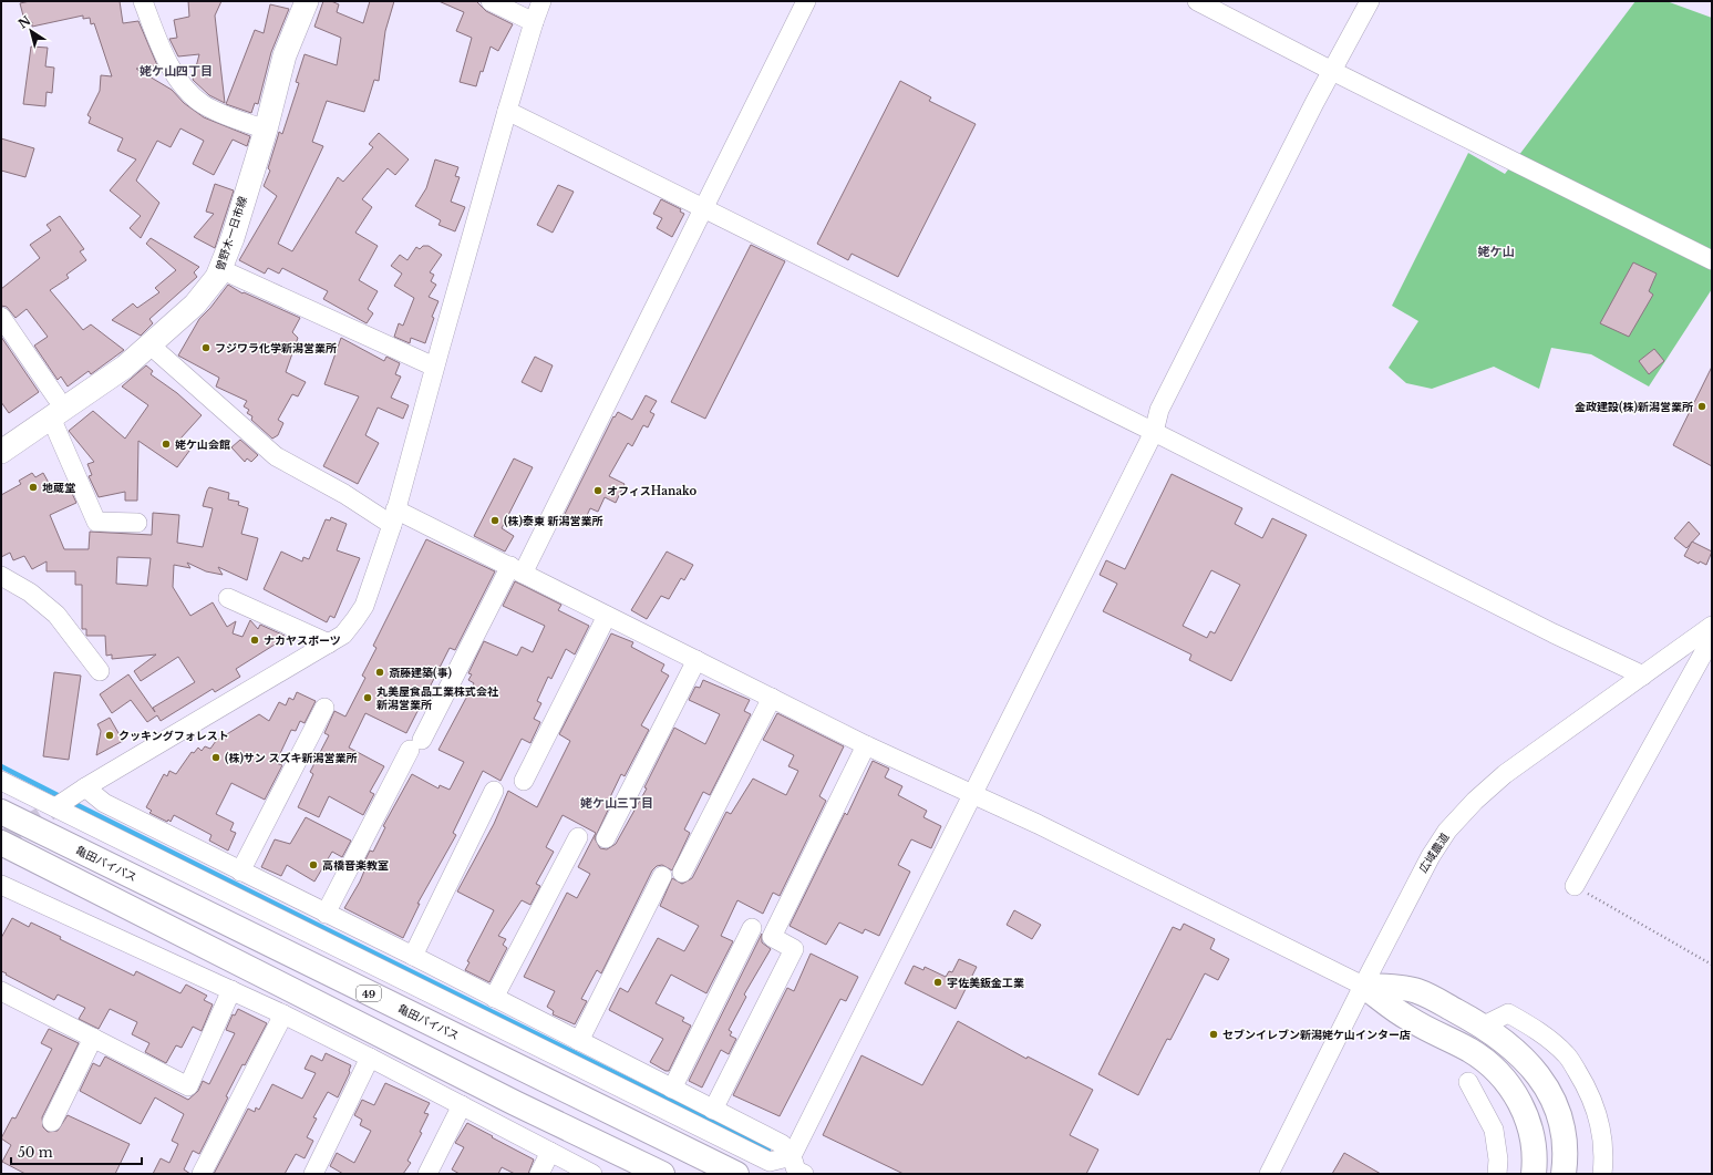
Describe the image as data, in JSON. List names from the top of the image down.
{
  "streets": {
    "highway": ["亀田バイパス", "49"],
    "main road": ["曽野木一日市線"],
    "street": ["広域農道"]
  },
  "districts": ["姥ケ山四丁目", "姥ケ山", "姥ケ山三丁目"],
  "places": [
    "フジワラ化学新潟営業所",
    "金政建設(株)新潟営業所",
    "姥ケ山会館",
    "地蔵堂",
    "オフィスHanako",
    "(株)泰東 新潟営業所",
    "ナカヤスポーツ",
    "斎藤建築(事)",
    "丸美屋食品工業株式会社 新潟営業所",
    "クッキングフォレスト",
    "(株)サン スズキ新潟営業所",
    "高橋音楽教室",
    "宇佐美鈑金工業",
    "セブンイレブン新潟姥ケ山インター店"
  ],
  "scale_bar": "50 m",
  "north": "top left"
}
